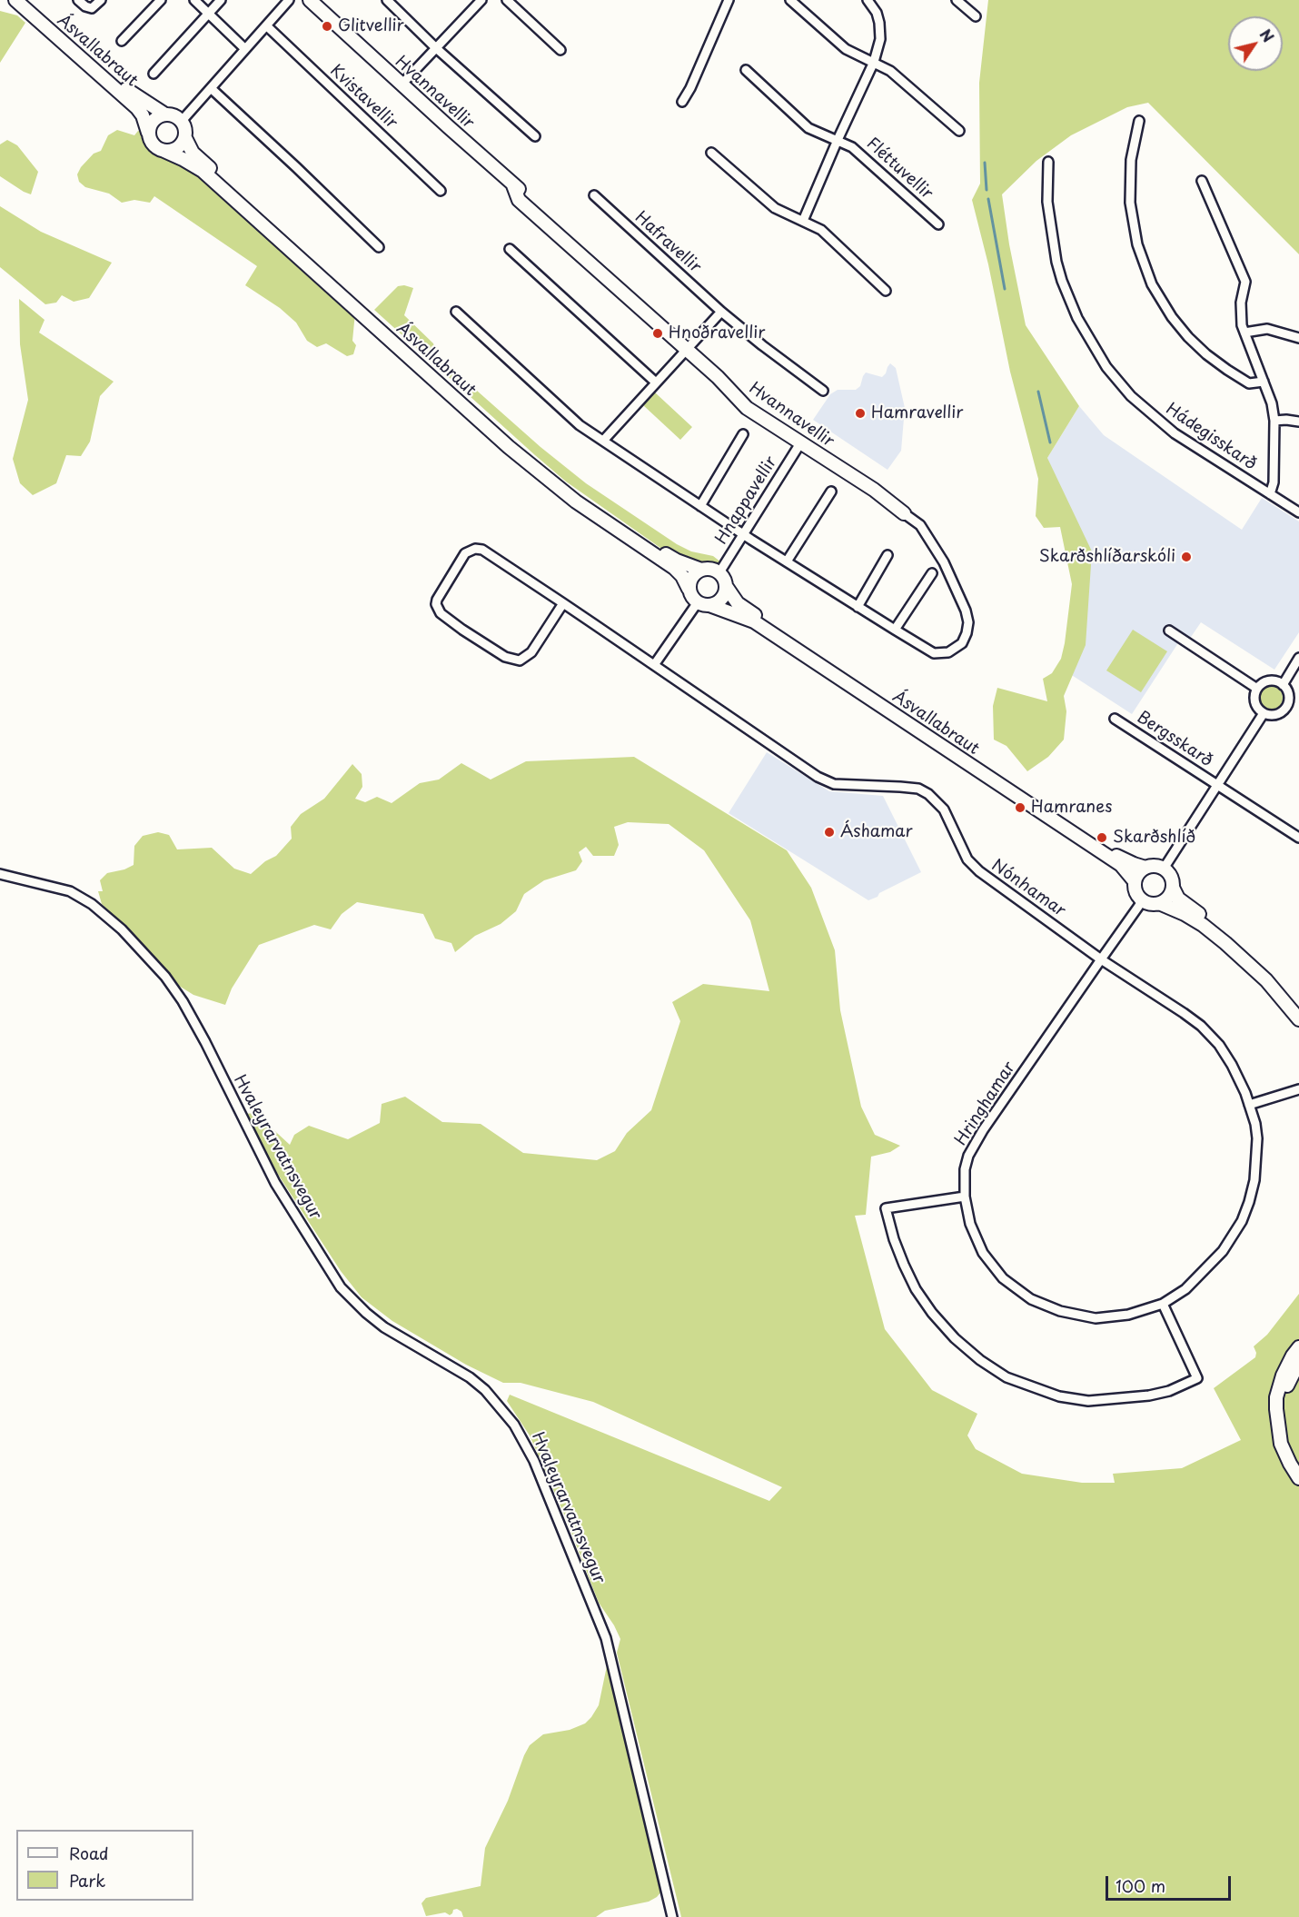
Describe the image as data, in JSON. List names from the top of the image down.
{
  "streets": {
    "main road": ["Ásvallabraut", "Hvannavellir"],
    "street": [
      "Kvistavellir",
      "Fléttuvellir",
      "Hafravellir",
      "Hádegisskarð",
      "Hnappavellir",
      "Bergsskarð",
      "Nónhamar",
      "Hringhamar",
      "Hvaleyrarvatnsvegur"
    ]
  },
  "crossings": [
    ["Ásvallabraut", "Hnappavellir"],
    ["Ásvallabraut", "Hringhamar"],
    ["Hvannavellir", "Hnappavellir"],
    ["Nónhamar", "Hringhamar"]
  ],
  "places": [
    "Glitvellir",
    "Hnoðravellir",
    "Hamravellir",
    "Skarðshlíðarskóli",
    "Hamranes",
    "Áshamar",
    "Skarðshlíð"
  ],
  "legend": ["Road", "Park"],
  "scale_bar": "100 m",
  "north": "top right"
}
